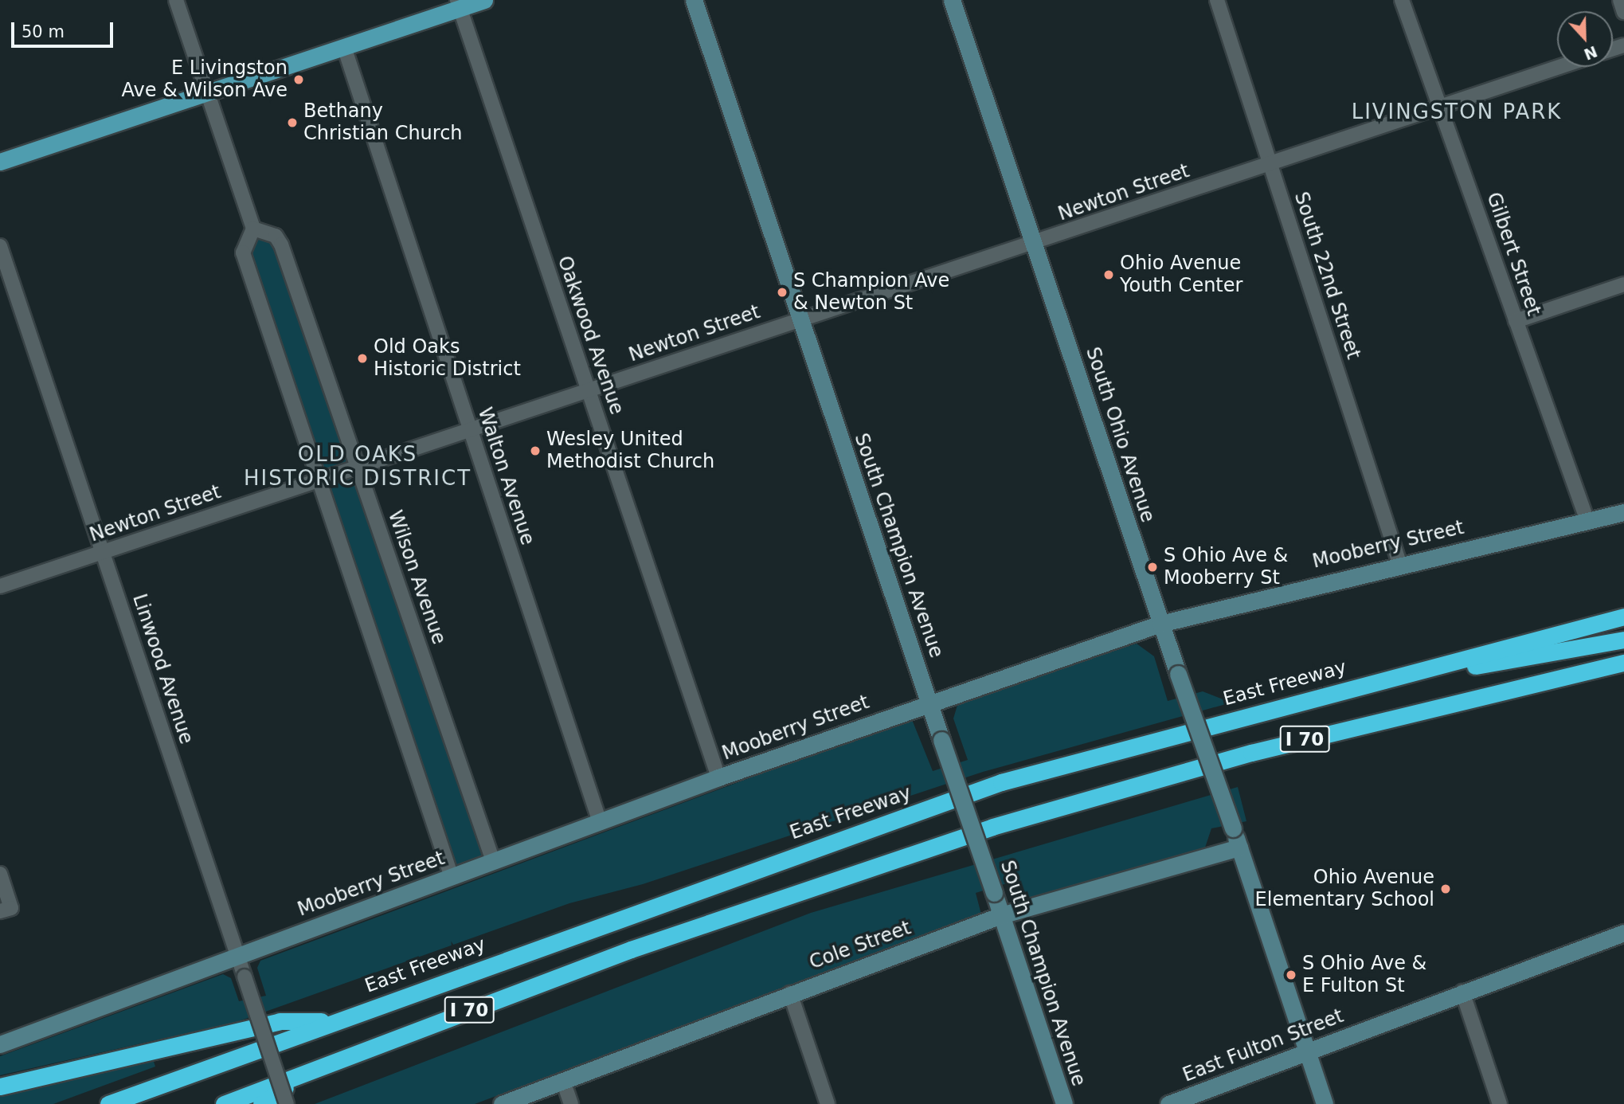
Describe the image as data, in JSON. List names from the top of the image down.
{
  "streets": {
    "highway": ["East Freeway", "I 70"],
    "street": [
      "Newton Street",
      "Gilbert Street",
      "South 22nd Street",
      "Oakwood Avenue",
      "South Ohio Avenue",
      "Walton Avenue",
      "Mooberry Street",
      "South Champion Avenue",
      "Wilson Avenue",
      "Linwood Avenue",
      "Cole Street",
      "East Fulton Street"
    ]
  },
  "crossings": [
    ["Newton Street", "Gilbert Street"],
    ["Newton Street", "South 22nd Street"],
    ["Newton Street", "Oakwood Avenue"],
    ["Newton Street", "South Ohio Avenue"],
    ["Newton Street", "Walton Avenue"],
    ["Newton Street", "South Champion Avenue"],
    ["Newton Street", "Wilson Avenue"],
    ["Newton Street", "Linwood Avenue"],
    ["Gilbert Street", "Mooberry Street"],
    ["South 22nd Street", "Mooberry Street"],
    ["Oakwood Avenue", "Mooberry Street"],
    ["South Ohio Avenue", "Mooberry Street"],
    ["South Ohio Avenue", "Cole Street"],
    ["South Ohio Avenue", "East Fulton Street"],
    ["Walton Avenue", "Mooberry Street"],
    ["Mooberry Street", "South Champion Avenue"],
    ["Mooberry Street", "Wilson Avenue"],
    ["Mooberry Street", "Linwood Avenue"],
    ["South Champion Avenue", "Cole Street"]
  ],
  "districts": ["LIVINGSTON PARK", "OLD OAKS HISTORIC DISTRICT"],
  "places": [
    "E Livingston Ave & Wilson Ave",
    "Bethany Christian Church",
    "Ohio Avenue Youth Center",
    "S Champion Ave & Newton St",
    "Old Oaks Historic District",
    "Wesley United Methodist Church",
    "S Ohio Ave & Mooberry St",
    "Ohio Avenue Elementary School",
    "S Ohio Ave & E Fulton St"
  ],
  "scale_bar": "50 m",
  "north": "bottom"
}
